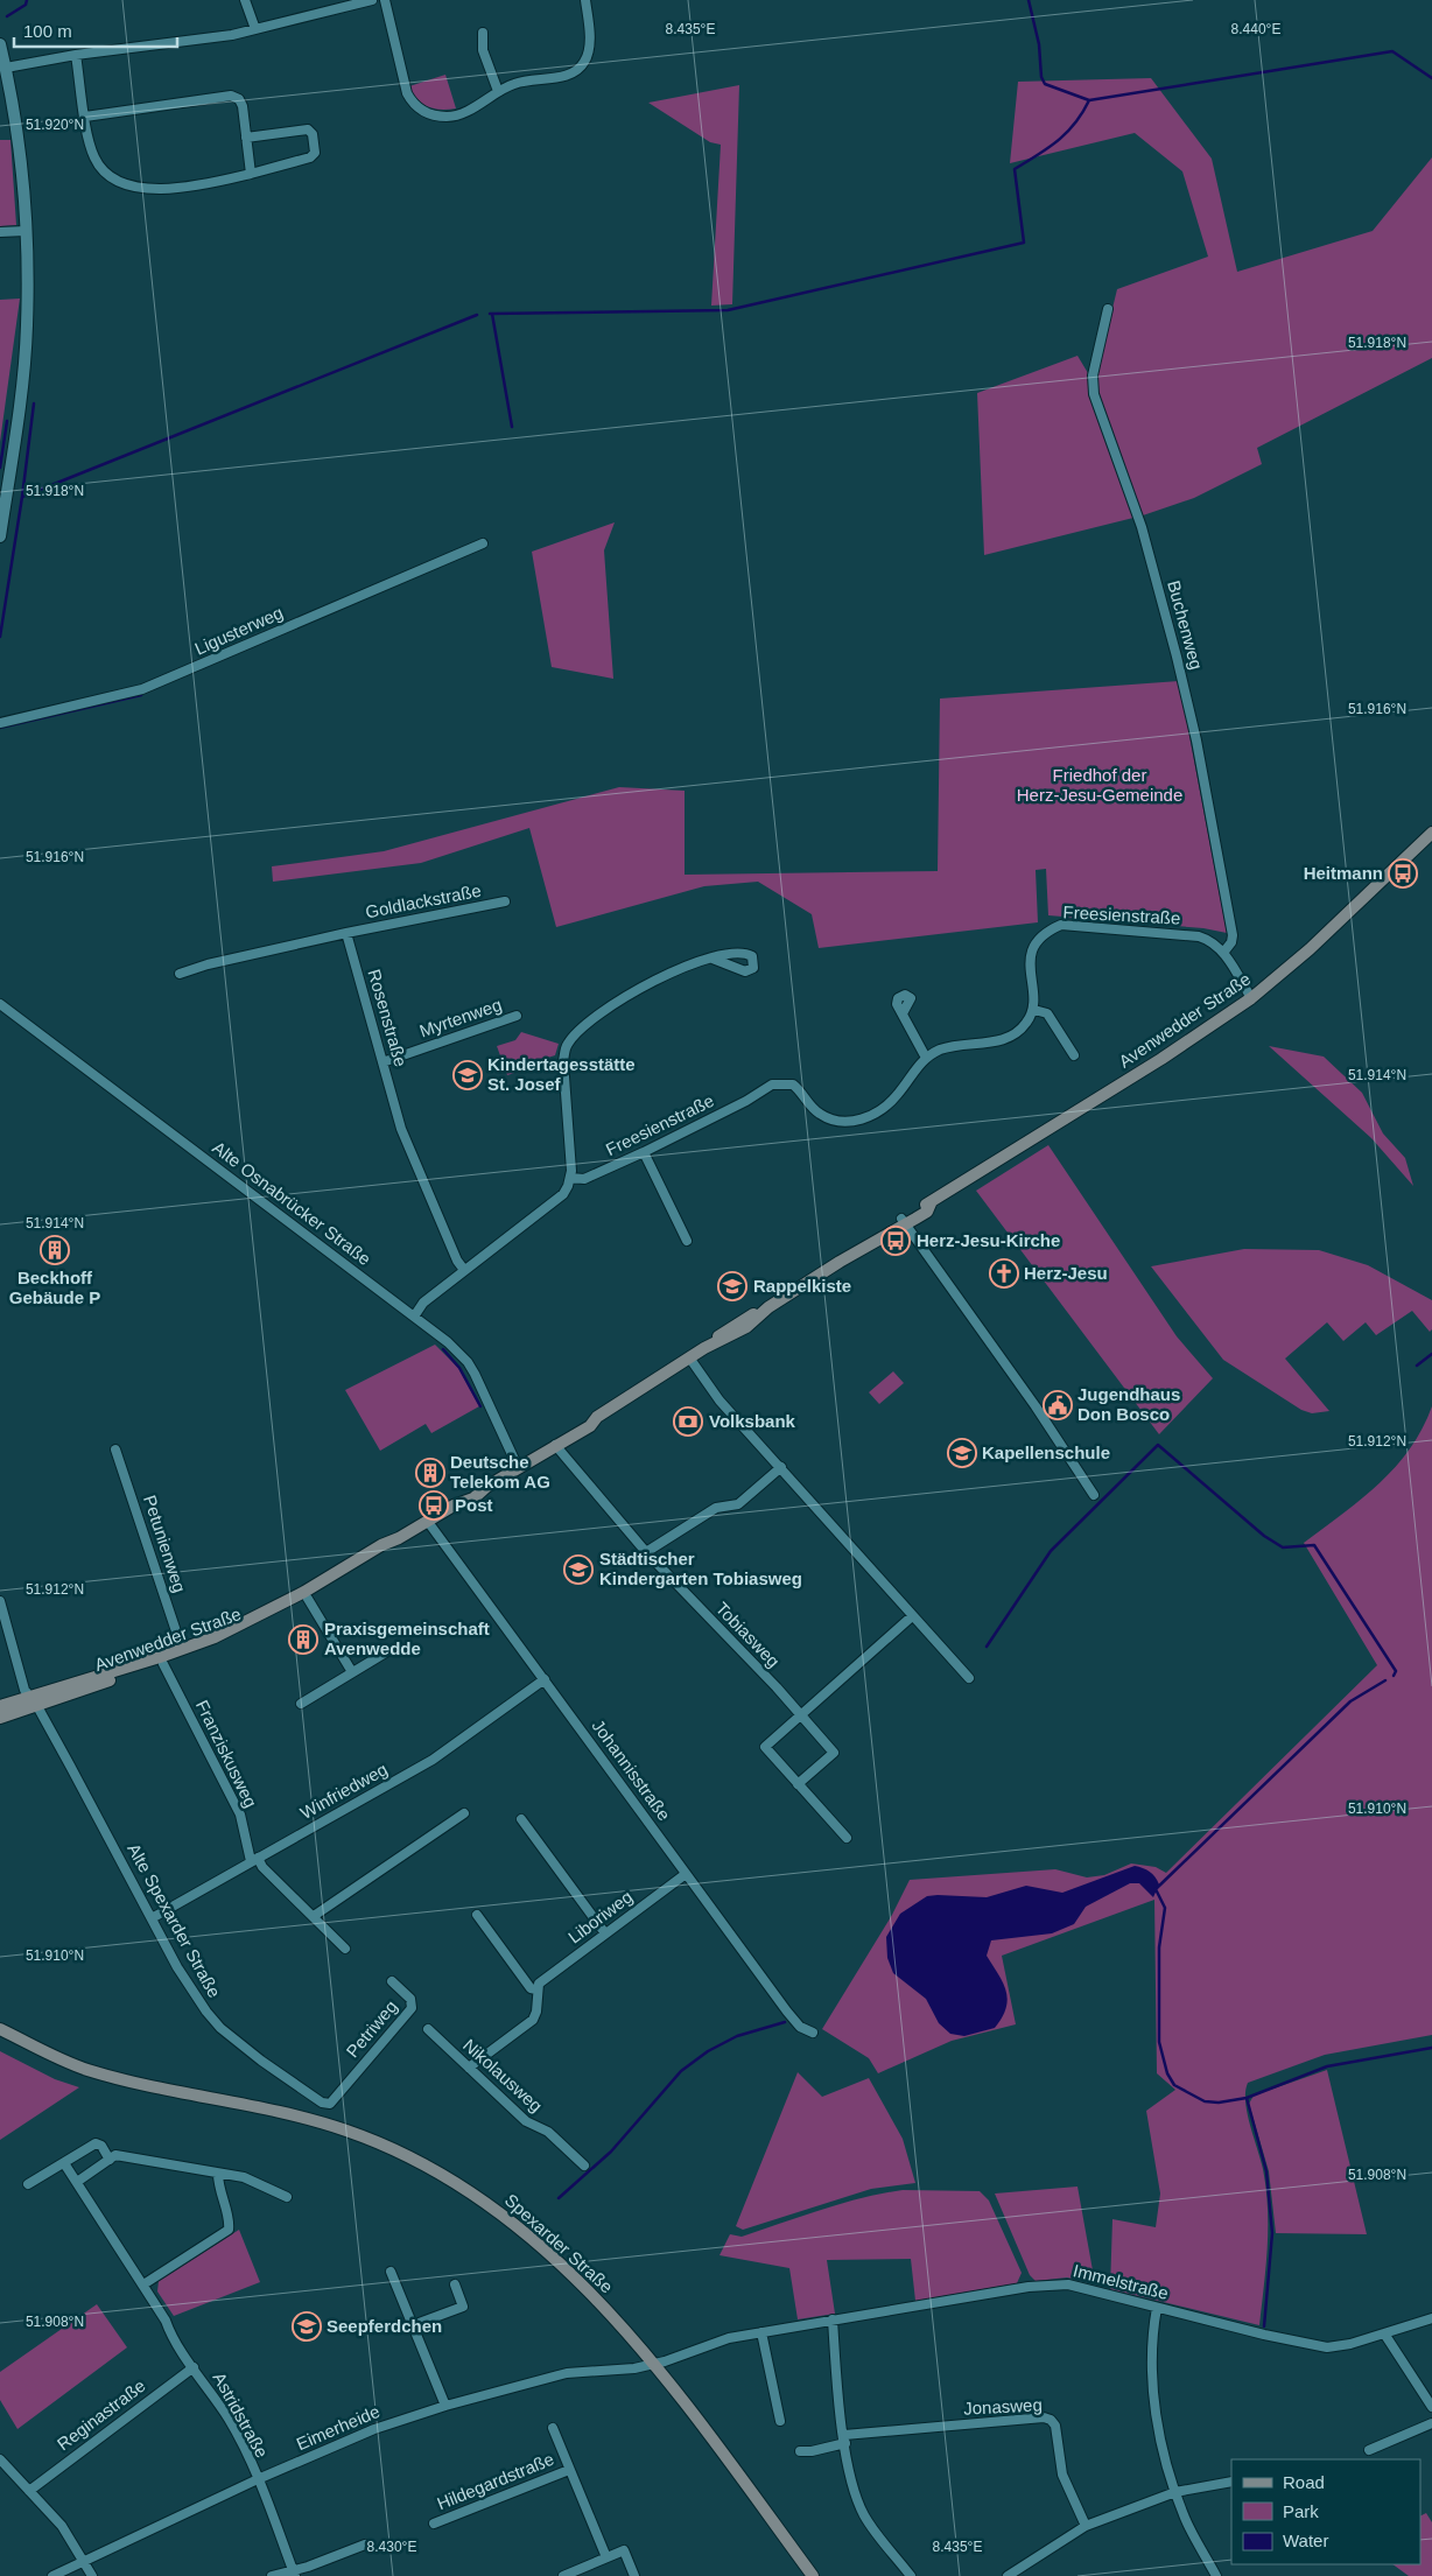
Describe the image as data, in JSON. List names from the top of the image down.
{
  "streets": {
    "main road": ["Avenwedder Straße", "Spexarder Straße"],
    "street": [
      "Buchenweg",
      "Ligusterweg",
      "Goldlackstraße",
      "Freesienstraße",
      "Rosenstraße",
      "Myrtenweg",
      "Alte Osnabrücker Straße",
      "Petunienweg",
      "Tobiasweg",
      "Franziskusweg",
      "Johannisstraße",
      "Winfriedweg",
      "Liboriweg",
      "Alte Spexarder Straße",
      "Petriweg",
      "Nikolausweg",
      "Immelstraße",
      "Jonasweg",
      "Reginastraße",
      "Astridstraße",
      "Eimerheide",
      "Hildegardstraße"
    ]
  },
  "crossings": [
    ["Buchenweg", "Freesienstraße"],
    ["Goldlackstraße", "Rosenstraße"],
    ["Freesienstraße", "Avenwedder Straße"],
    ["Rosenstraße", "Myrtenweg"],
    ["Avenwedder Straße", "Alte Osnabrücker Straße"],
    ["Avenwedder Straße", "Petunienweg"],
    ["Avenwedder Straße", "Tobiasweg"],
    ["Avenwedder Straße", "Franziskusweg"],
    ["Avenwedder Straße", "Johannisstraße"],
    ["Avenwedder Straße", "Alte Spexarder Straße"],
    ["Franziskusweg", "Winfriedweg"],
    ["Johannisstraße", "Winfriedweg"],
    ["Johannisstraße", "Liboriweg"],
    ["Winfriedweg", "Alte Spexarder Straße"],
    ["Alte Spexarder Straße", "Petriweg"],
    ["Spexarder Straße", "Immelstraße"],
    ["Spexarder Straße", "Eimerheide"],
    ["Immelstraße", "Eimerheide"],
    ["Reginastraße", "Astridstraße"],
    ["Astridstraße", "Eimerheide"]
  ],
  "parks": ["Friedhof der Herz-Jesu-Gemeinde"],
  "places": {
    "bus stop": ["Heitmann", "Herz-Jesu-Kirche", "Post"],
    "school or university": [
      "Kindertagesstätte St. Josef",
      "Rappelkiste",
      "Kapellenschule",
      "Städtischer Kindergarten Tobiasweg",
      "Seepferdchen"
    ],
    "building": ["Beckhoff Gebäude P", "Deutsche Telekom AG", "Praxisgemeinschaft Avenwedde"],
    "church": ["Herz-Jesu"],
    "public building": ["Jugendhaus Don Bosco"],
    "bank": ["Volksbank"]
  },
  "legend": ["Road", "Park", "Water"],
  "scale_bar": "100 m",
  "coordinates": [
    "8.435°E",
    "8.440°E",
    "51.920°N",
    "51.918°N",
    "51.916°N",
    "51.914°N",
    "51.912°N",
    "51.910°N",
    "51.908°N",
    "8.430°E"
  ]
}
